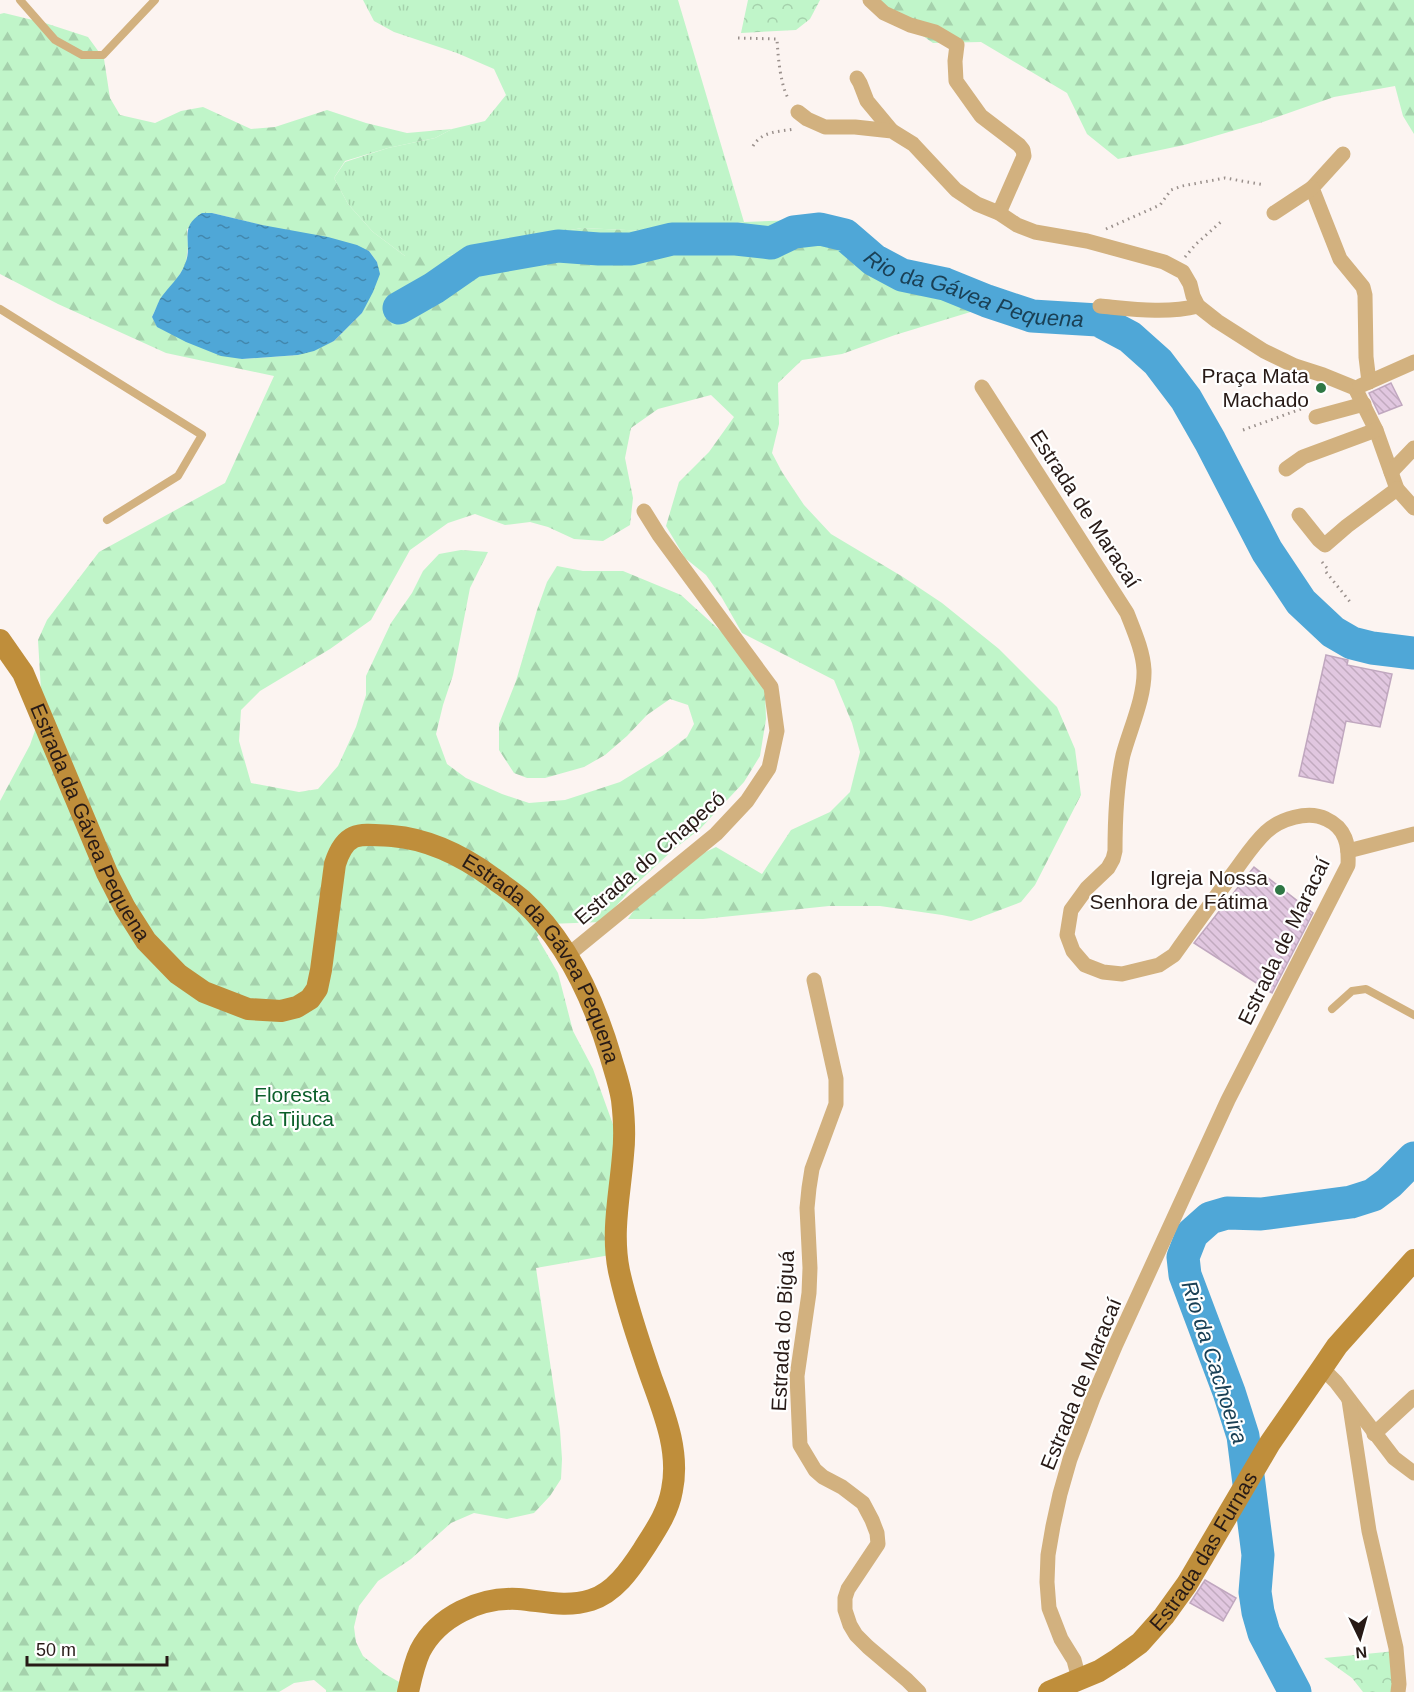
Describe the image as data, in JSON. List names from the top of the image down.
{
  "streets": {
    "street": [
      "Estrada de Maracaí",
      "Estrada da Gávea Pequena",
      "Estrada do Chapecó",
      "Estrada do Biguá",
      "Estrada das Furnas"
    ]
  },
  "crossings": [
    ["Estrada de Maracaí", "Estrada das Furnas"],
    ["Estrada da Gávea Pequena", "Estrada do Chapecó"]
  ],
  "water": ["Rio da Gávea Pequena", "Rio da Cachoeira"],
  "parks": ["Floresta da Tijuca"],
  "places": ["Praça Mata Machado", "Igreja Nossa Senhora de Fátima"],
  "scale_bar": "50 m",
  "north": "bottom"
}
